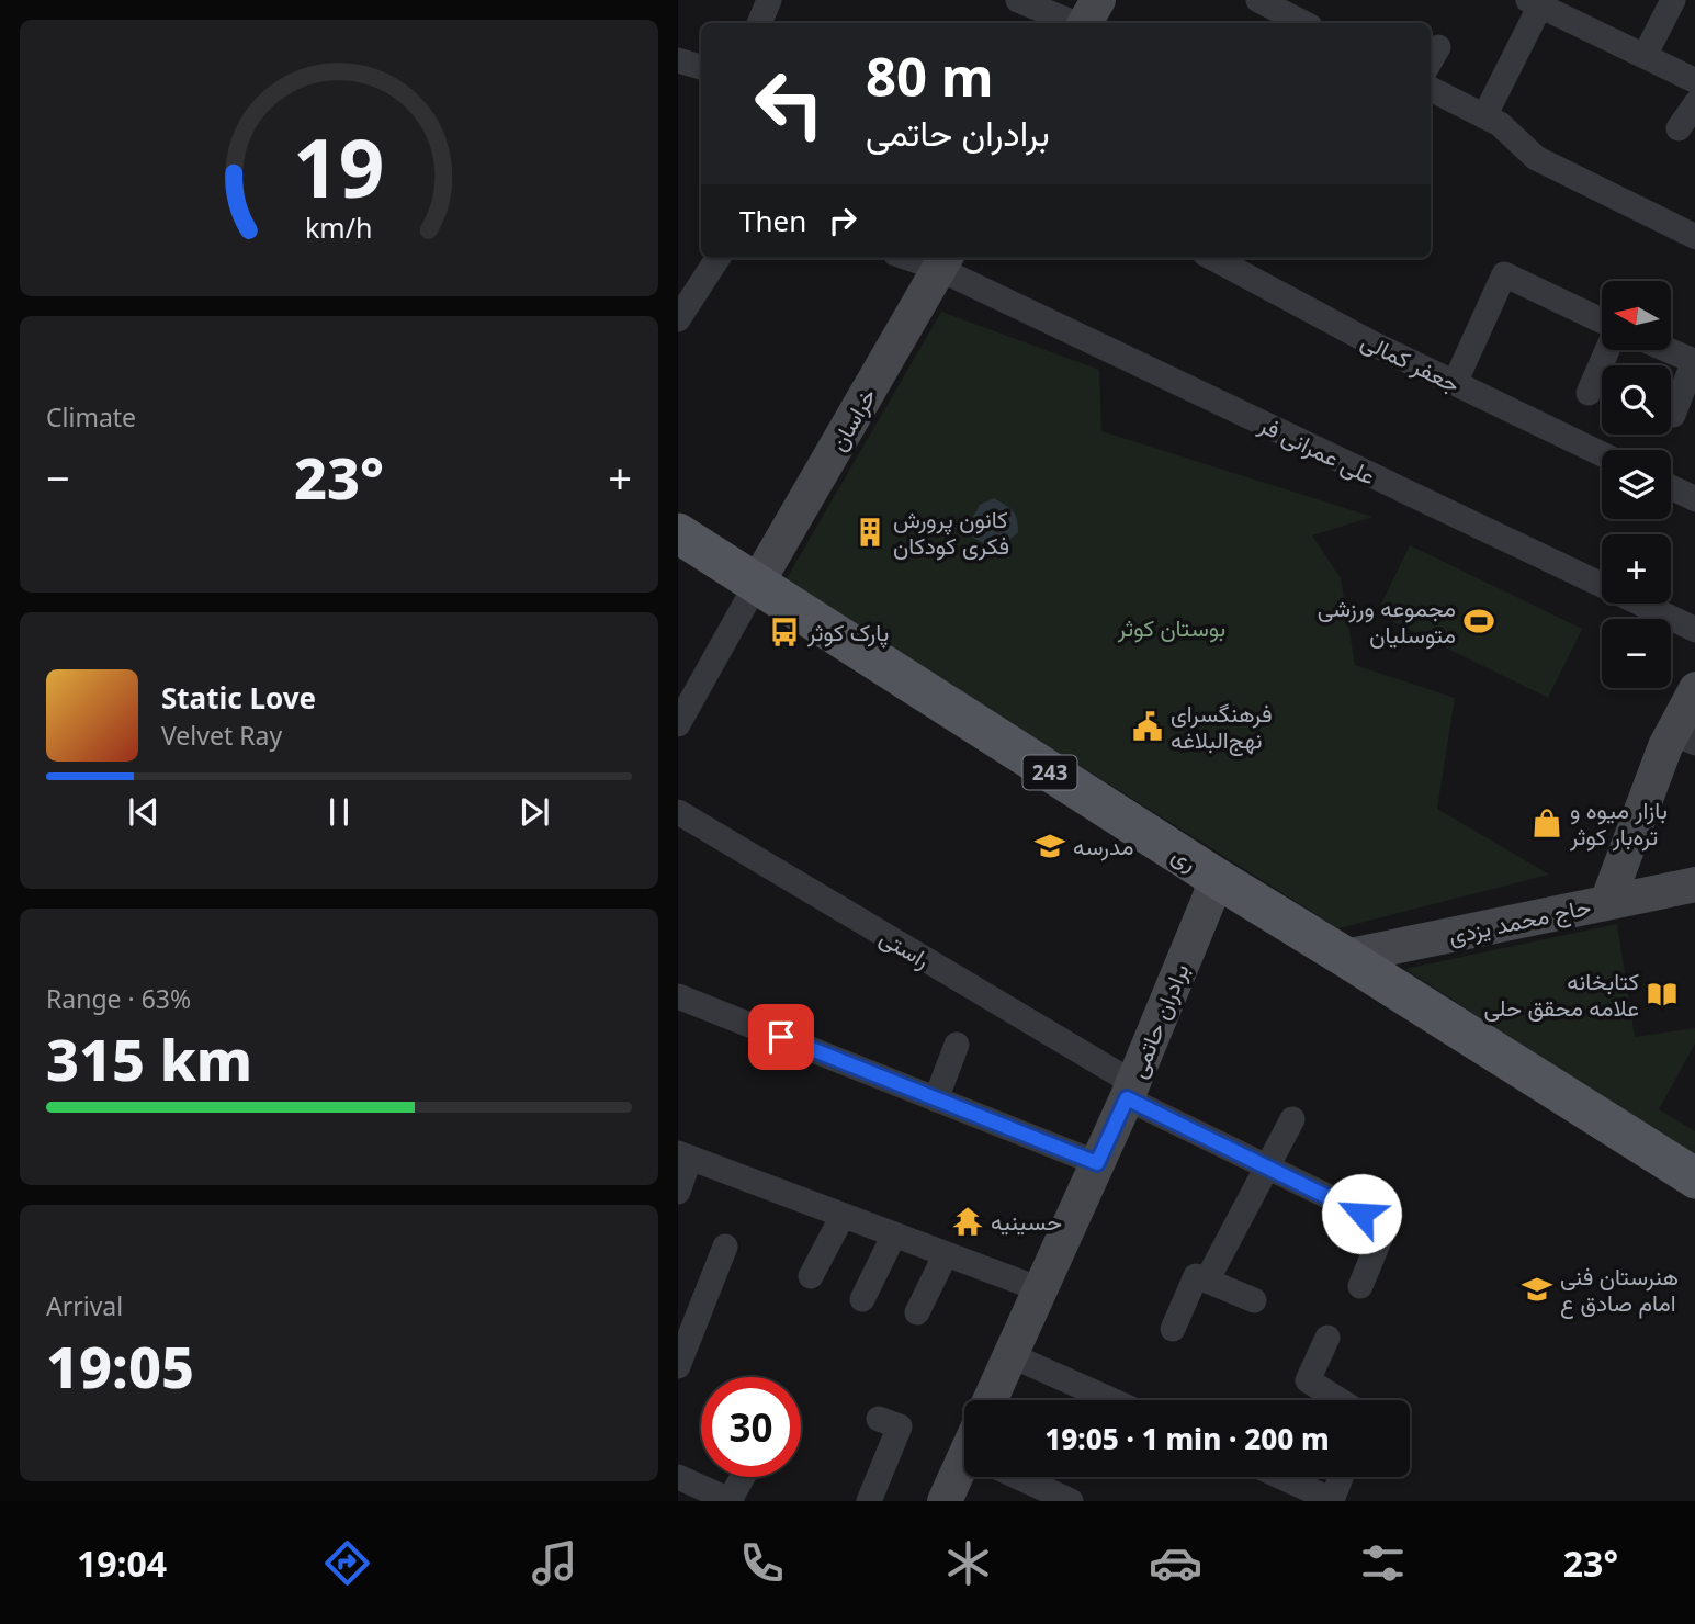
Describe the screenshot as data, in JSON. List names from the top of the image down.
{
  "streets": {
    "main road": ["243", "ری"],
    "street": [
      "جعفر کمالی",
      "خراسان",
      "علی عمرانی فر",
      "حاج محمد یزدی",
      "راستی",
      "برادران حاتمی"
    ]
  },
  "crossings": [
    ["خراسان", "علی عمرانی فر"],
    ["خراسان", "ری"],
    ["ری", "حاج محمد یزدی"],
    ["ری", "برادران حاتمی"],
    ["راستی", "برادران حاتمی"]
  ],
  "parks": ["بوستان کوثر"],
  "places": {
    "building": ["کانون پرورش فکری کودکان"],
    "sports": ["مجموعه ورزشی متوسلیان"],
    "bus stop": ["پارک کوثر"],
    "public building": ["فرهنگسرای نهج‌البلاغه"],
    "shop": ["بازار میوه و تره‌بار کوثر"],
    "school or university": ["مدرسه", "هنرستان فنی امام صادق ع"],
    "library": ["کتابخانه علامه محقق حلی"],
    "temple": ["حسینیه"]
  },
  "north": "left",
  "page": {
    "turn": ["80 m", "برادران حاتمی"],
    "then": "Then",
    "map_buttons": ["+", "−"],
    "tile": [
      "Climate",
      ["Range · 63%", "315 km"],
      ["Arrival", "19:05"]
    ],
    "heat": ["−", "23°", "+"],
    "song": ["Static Love", "Velvet Ray"],
    "limit": "30",
    "trip": "19:05 · 1 min · 200 m",
    "tabs": ["19:04", "23°"],
    "gauge": ["19", "km/h"]
  }
}
